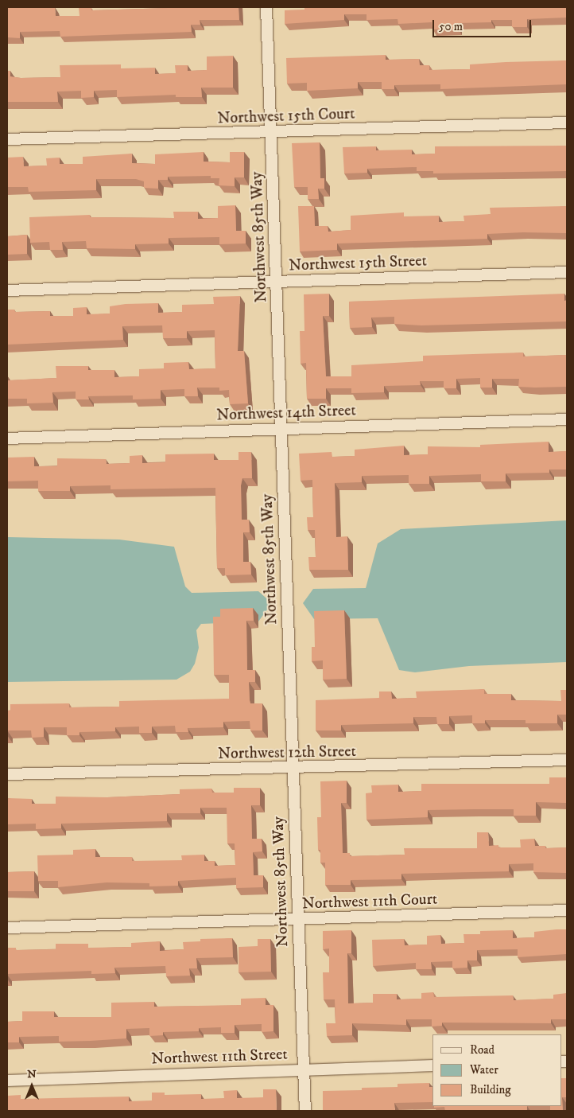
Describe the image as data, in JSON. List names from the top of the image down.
{
  "streets": {
    "street": [
      "Northwest 15th Court",
      "Northwest 85th Way",
      "Northwest 15th Street",
      "Northwest 14th Street",
      "Northwest 12th Street",
      "Northwest 11th Court",
      "Northwest 11th Street"
    ]
  },
  "crossings": [
    ["Northwest 15th Court", "Northwest 85th Way"],
    ["Northwest 85th Way", "Northwest 15th Street"],
    ["Northwest 85th Way", "Northwest 14th Street"],
    ["Northwest 85th Way", "Northwest 12th Street"],
    ["Northwest 85th Way", "Northwest 11th Court"],
    ["Northwest 85th Way", "Northwest 11th Street"]
  ],
  "legend": ["Road", "Water", "Building"],
  "scale_bar": "50 m",
  "north": "top"
}
